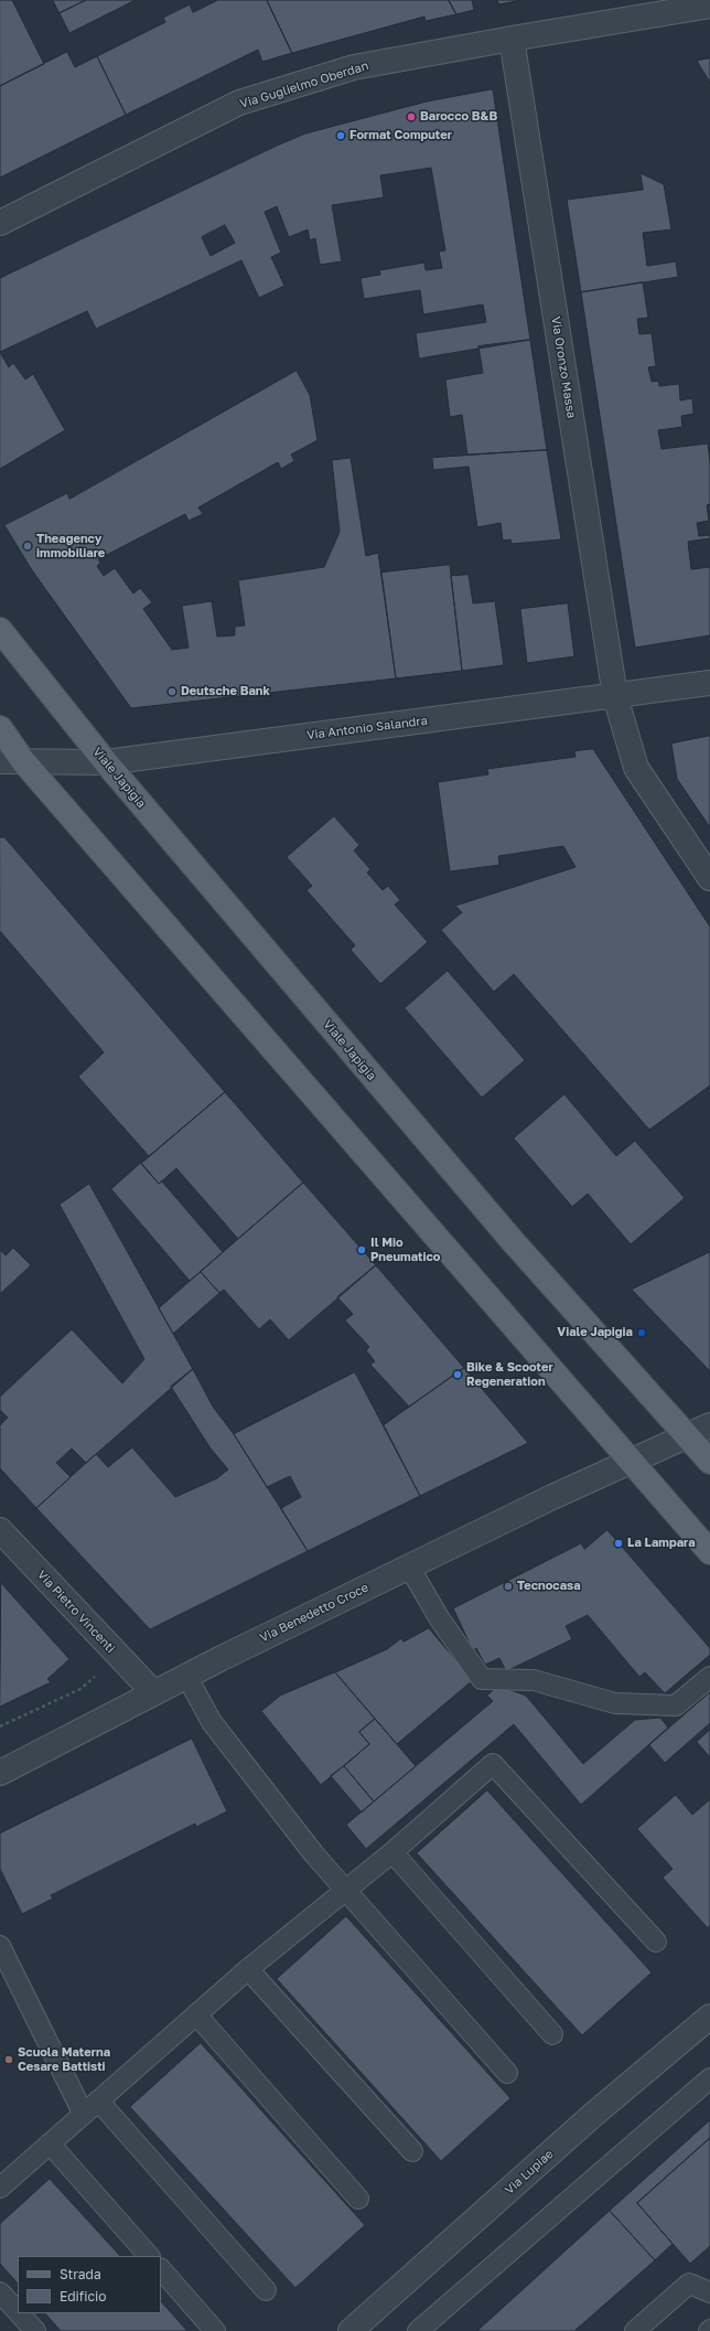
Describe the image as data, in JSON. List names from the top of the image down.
{
  "streets": {
    "main road": ["Viale Japigia"],
    "street": [
      "Via Guglielmo Oberdan",
      "Via Oronzo Massa",
      "Via Antonio Salandra",
      "Via Pietro Vincenti",
      "Via Benedetto Croce",
      "Via Lupiae"
    ]
  },
  "crossings": [
    ["Via Guglielmo Oberdan", "Via Oronzo Massa"],
    ["Via Oronzo Massa", "Via Antonio Salandra"],
    ["Via Antonio Salandra", "Viale Japigia"],
    ["Viale Japigia", "Via Benedetto Croce"],
    ["Via Pietro Vincenti", "Via Benedetto Croce"]
  ],
  "places": [
    "Barocco B&B",
    "Format Computer",
    "Theagency immobiliare",
    "Deutsche Bank",
    "Il Mio Pneumatico",
    "Viale Japigia",
    "Bike & Scooter Regeneration",
    "La Lampara",
    "Tecnocasa",
    "Scuola Materna Cesare Battisti"
  ],
  "legend": ["Strada", "Edificio"]
}
